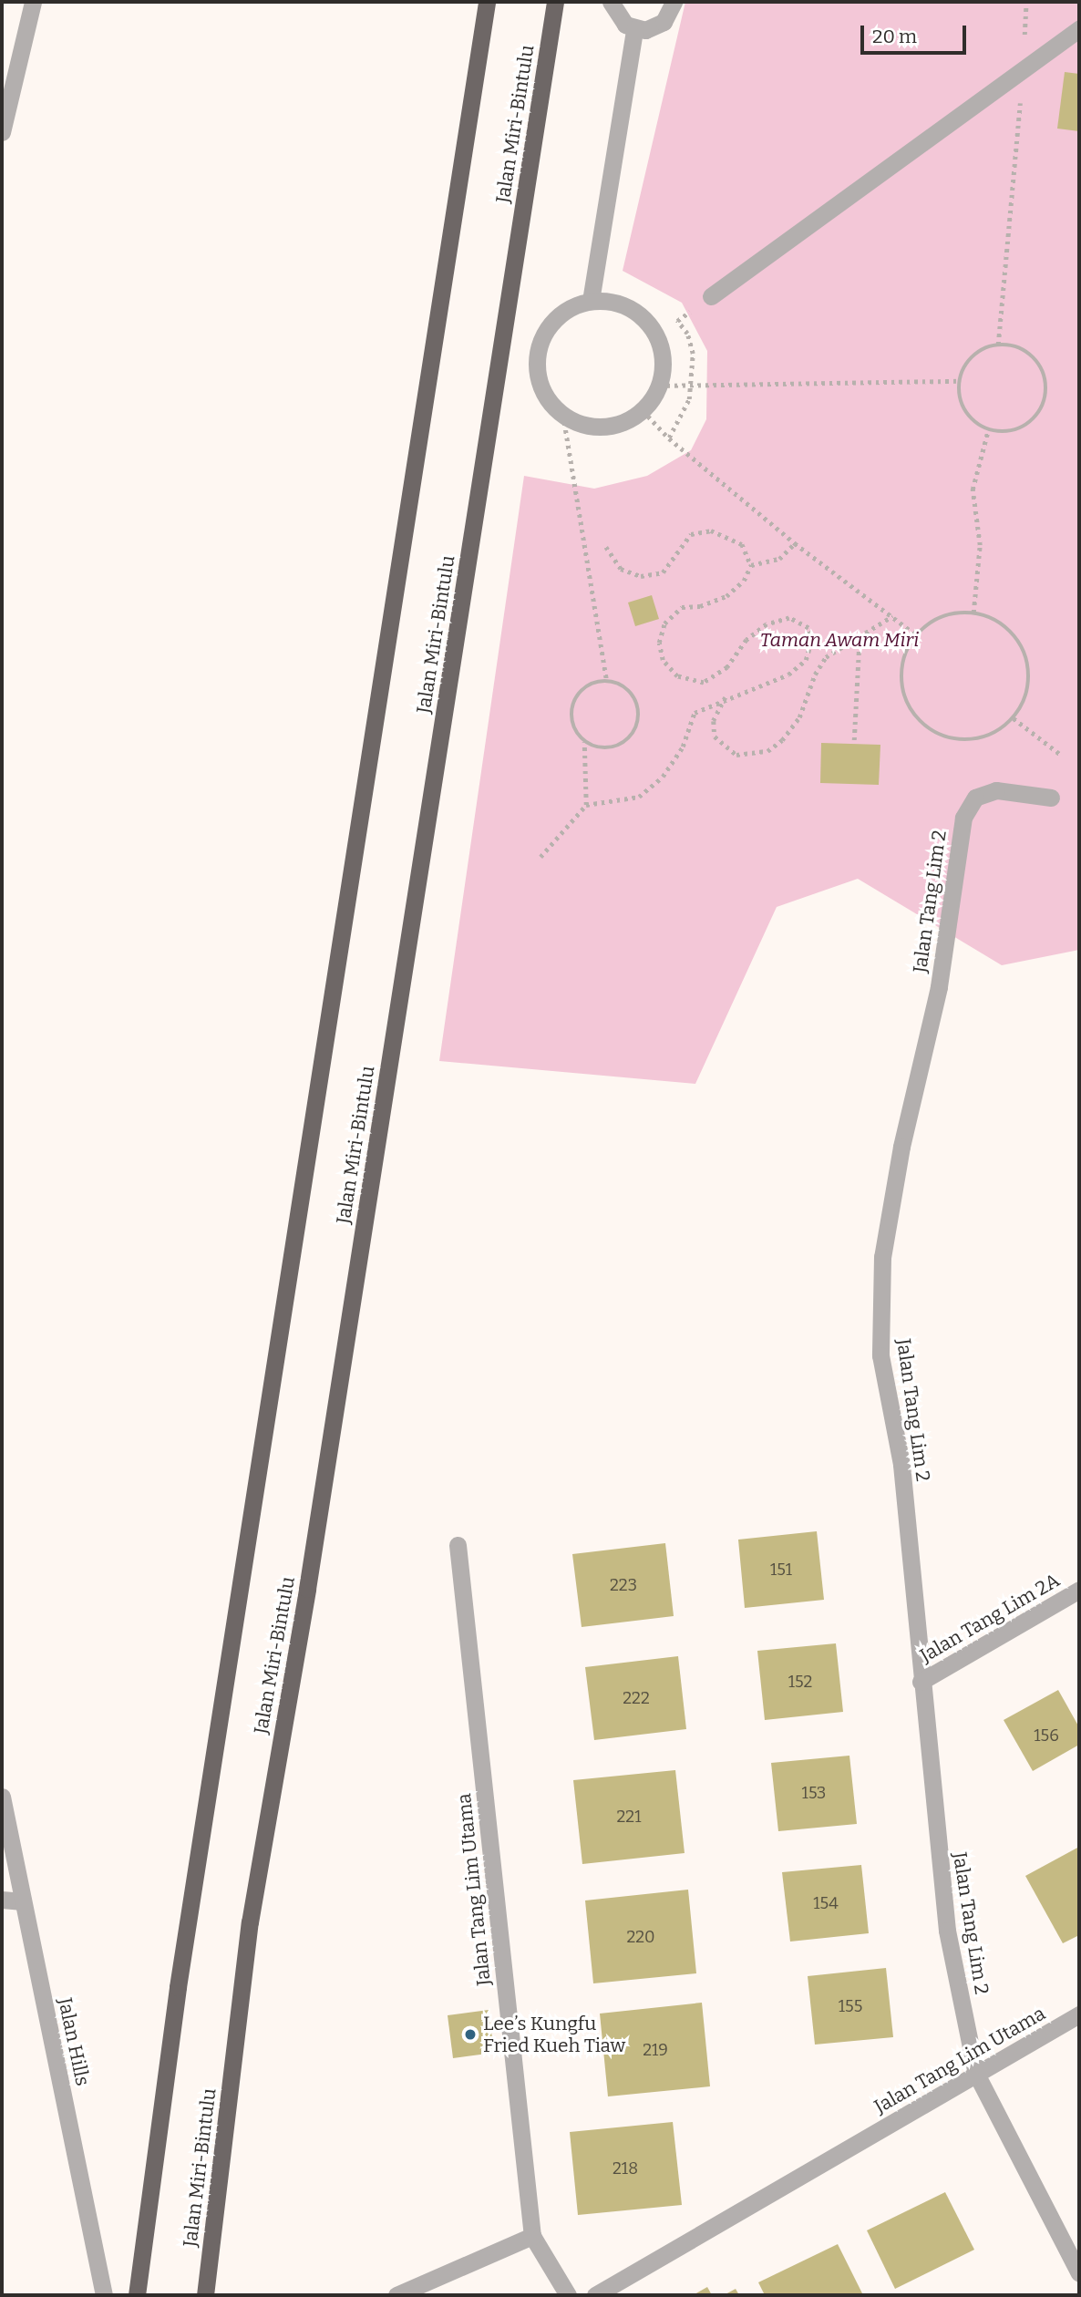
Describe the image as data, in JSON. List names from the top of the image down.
{
  "streets": {
    "highway": ["Jalan Miri-Bintulu"],
    "street": [
      "Jalan Tang Lim 2",
      "Jalan Tang Lim 2A",
      "Jalan Tang Lim Utama",
      "Jalan Hills"
    ]
  },
  "crossings": [
    ["Jalan Tang Lim 2", "Jalan Tang Lim 2A"],
    ["Jalan Tang Lim 2", "Jalan Tang Lim Utama"]
  ],
  "parks": ["Taman Awam Miri"],
  "places": ["Lee’s Kungfu Fried Kueh Tiaw"],
  "house_numbers": [
    "151",
    "223",
    "152",
    "222",
    "156",
    "153",
    "221",
    "154",
    "220",
    "155",
    "219",
    "218"
  ],
  "scale_bar": "20 m"
}
